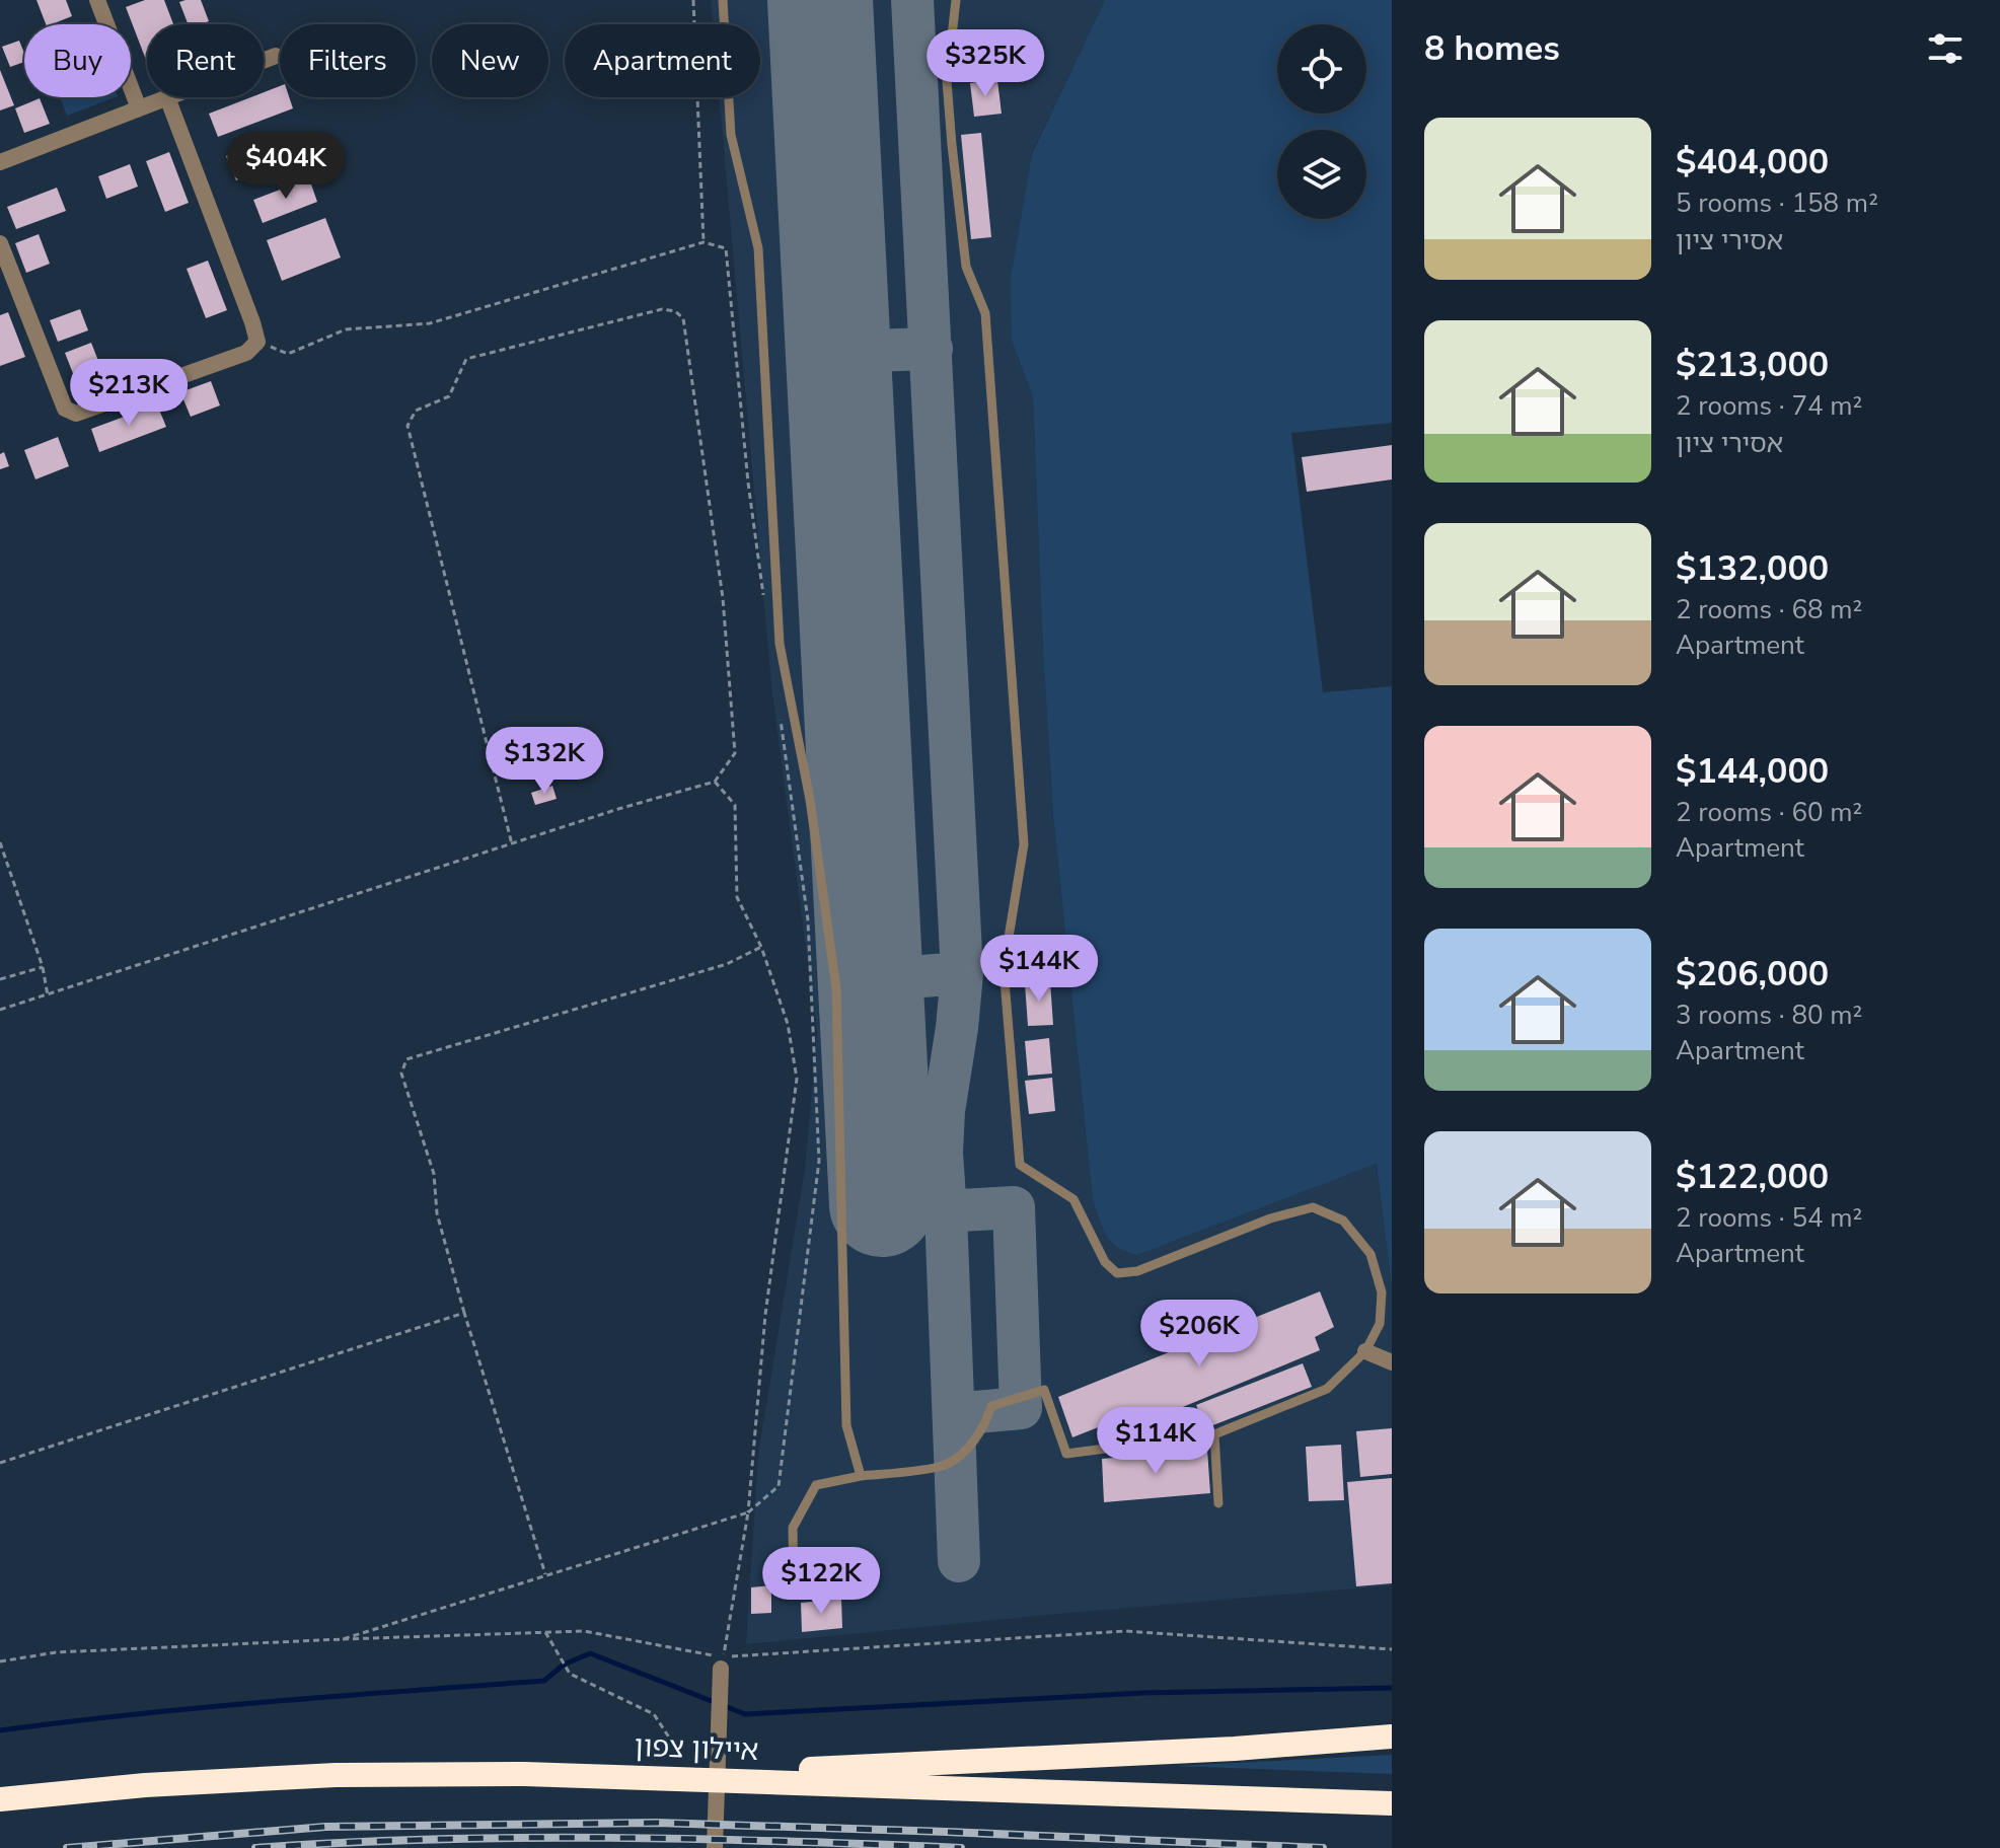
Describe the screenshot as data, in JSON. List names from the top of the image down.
{
  "streets": {
    "highway": ["איילון צפון"]
  },
  "page": {
    "heading": "8 homes",
    "chip": [
      "Buy",
      "Rent",
      "Filters",
      "New",
      "Apartment"
    ],
    "price": [
      "$325K",
      "$404K",
      "$213K",
      "$132K",
      "$144K",
      "$206K",
      "$114K",
      "$122K"
    ],
    "list": [
      {
        "name": "$404,000",
        "note": "5 rooms · 158 m² · אסירי ציון"
      },
      {
        "name": "$213,000",
        "note": "2 rooms · 74 m² · אסירי ציון"
      },
      {
        "name": "$132,000",
        "note": "2 rooms · 68 m² · Apartment"
      },
      {
        "name": "$144,000",
        "note": "2 rooms · 60 m² · Apartment"
      },
      {
        "name": "$206,000",
        "note": "3 rooms · 80 m² · Apartment"
      },
      {
        "name": "$122,000",
        "note": "2 rooms · 54 m² · Apartment"
      }
    ]
  }
}
